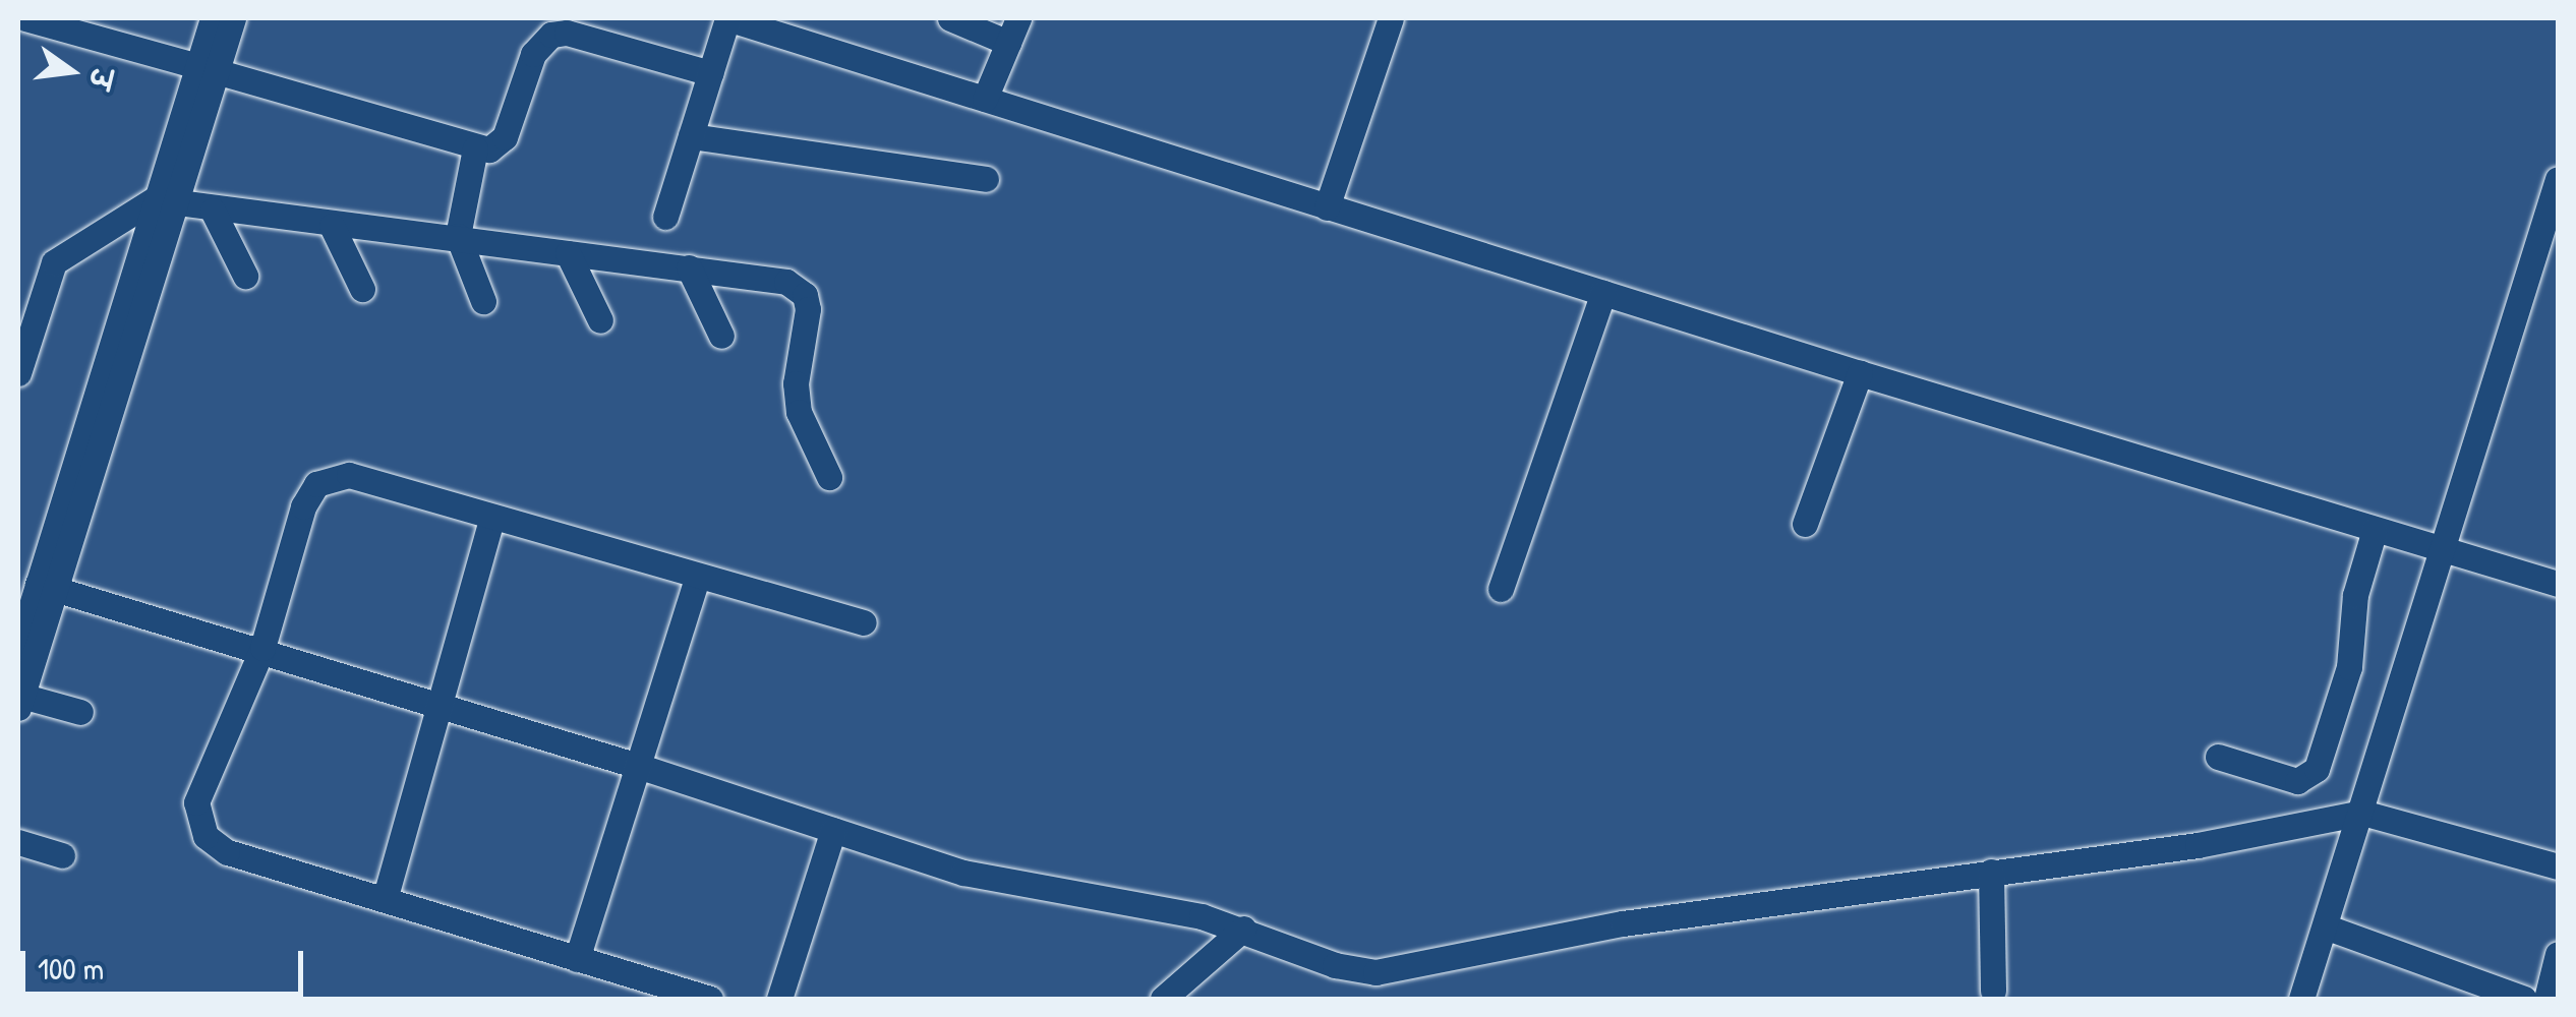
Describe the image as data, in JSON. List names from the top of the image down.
{
  "scale_bar": "100 m",
  "north": "right"
}
